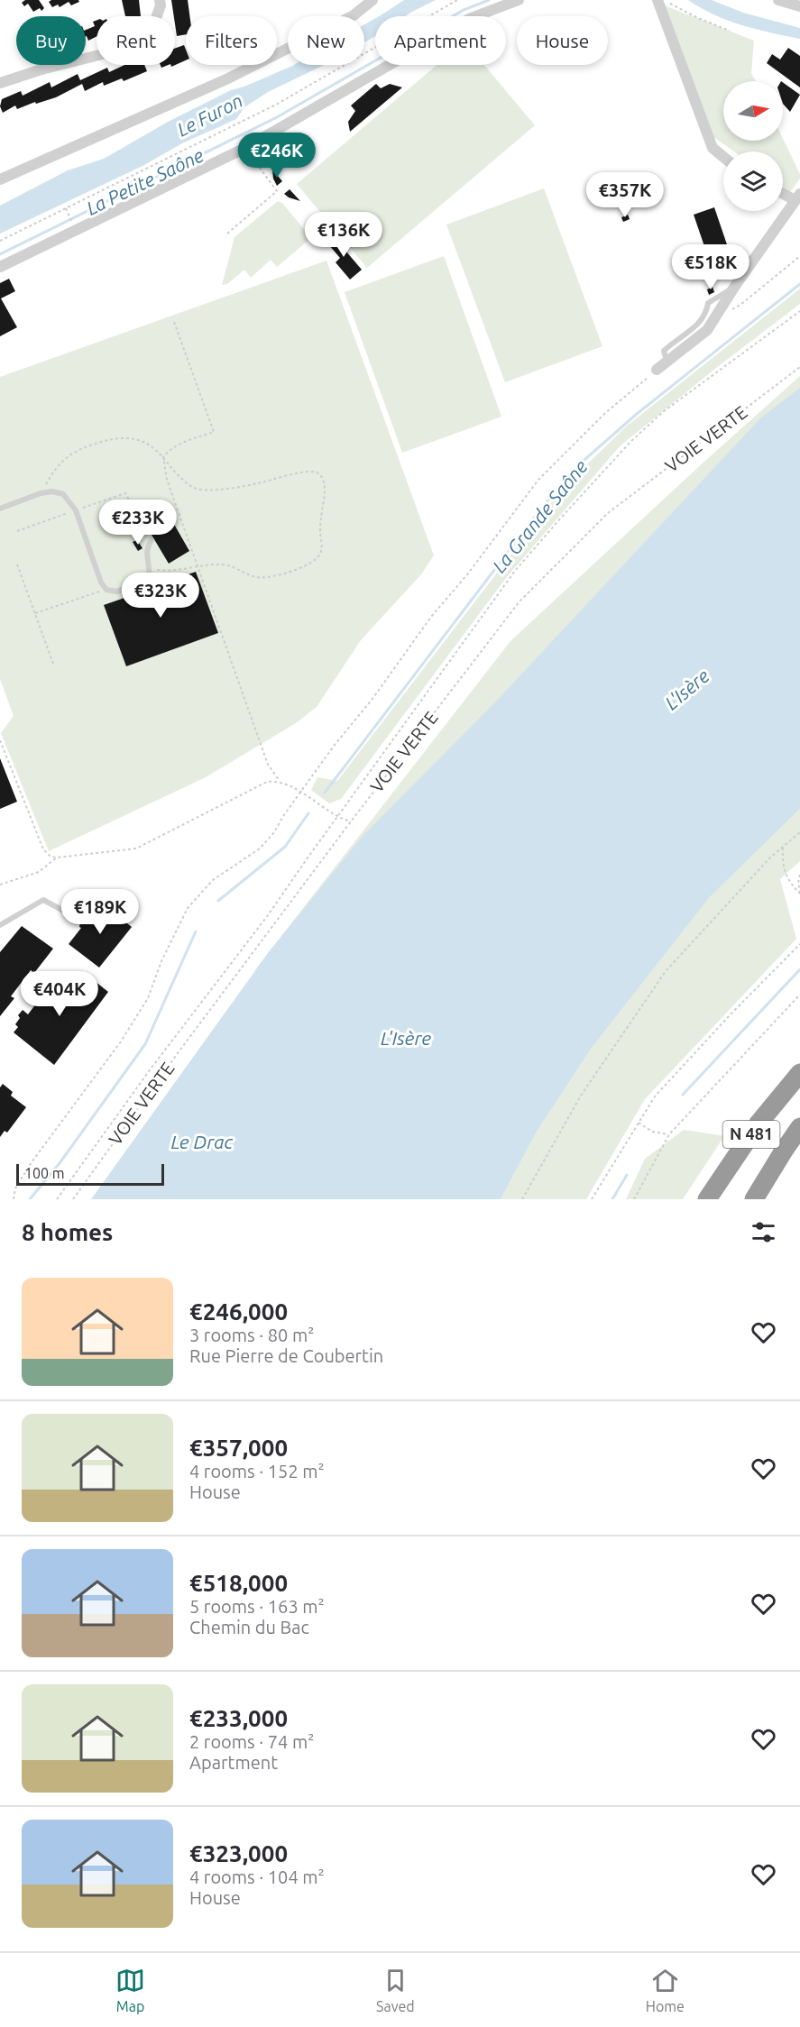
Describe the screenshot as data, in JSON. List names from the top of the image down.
{
  "streets": {
    "highway": ["N 481"],
    "path": ["VOIE VERTE"]
  },
  "water": [
    "Le Furon",
    "La Petite Saône",
    "La Grande Saône",
    "L'Isère",
    "Le Drac"
  ],
  "scale_bar": "100 m",
  "north": "right",
  "page": {
    "chip": [
      "Buy",
      "Rent",
      "Filters",
      "New",
      "Apartment",
      "House"
    ],
    "price": [
      "€246K",
      "€357K",
      "€136K",
      "€518K",
      "€233K",
      "€323K",
      "€189K",
      "€404K"
    ],
    "scale": "100 m",
    "heading": "8 homes",
    "list": [
      {
        "name": "€246,000",
        "note": "3 rooms · 80 m² · Rue Pierre de Coubertin"
      },
      {
        "name": "€357,000",
        "note": "4 rooms · 152 m² · House"
      },
      {
        "name": "€518,000",
        "note": "5 rooms · 163 m² · Chemin du Bac"
      },
      {
        "name": "€233,000",
        "note": "2 rooms · 74 m² · Apartment"
      },
      {
        "name": "€323,000",
        "note": "4 rooms · 104 m² · House"
      }
    ],
    "tabs": ["Map", "Saved", "Home"]
  }
}
